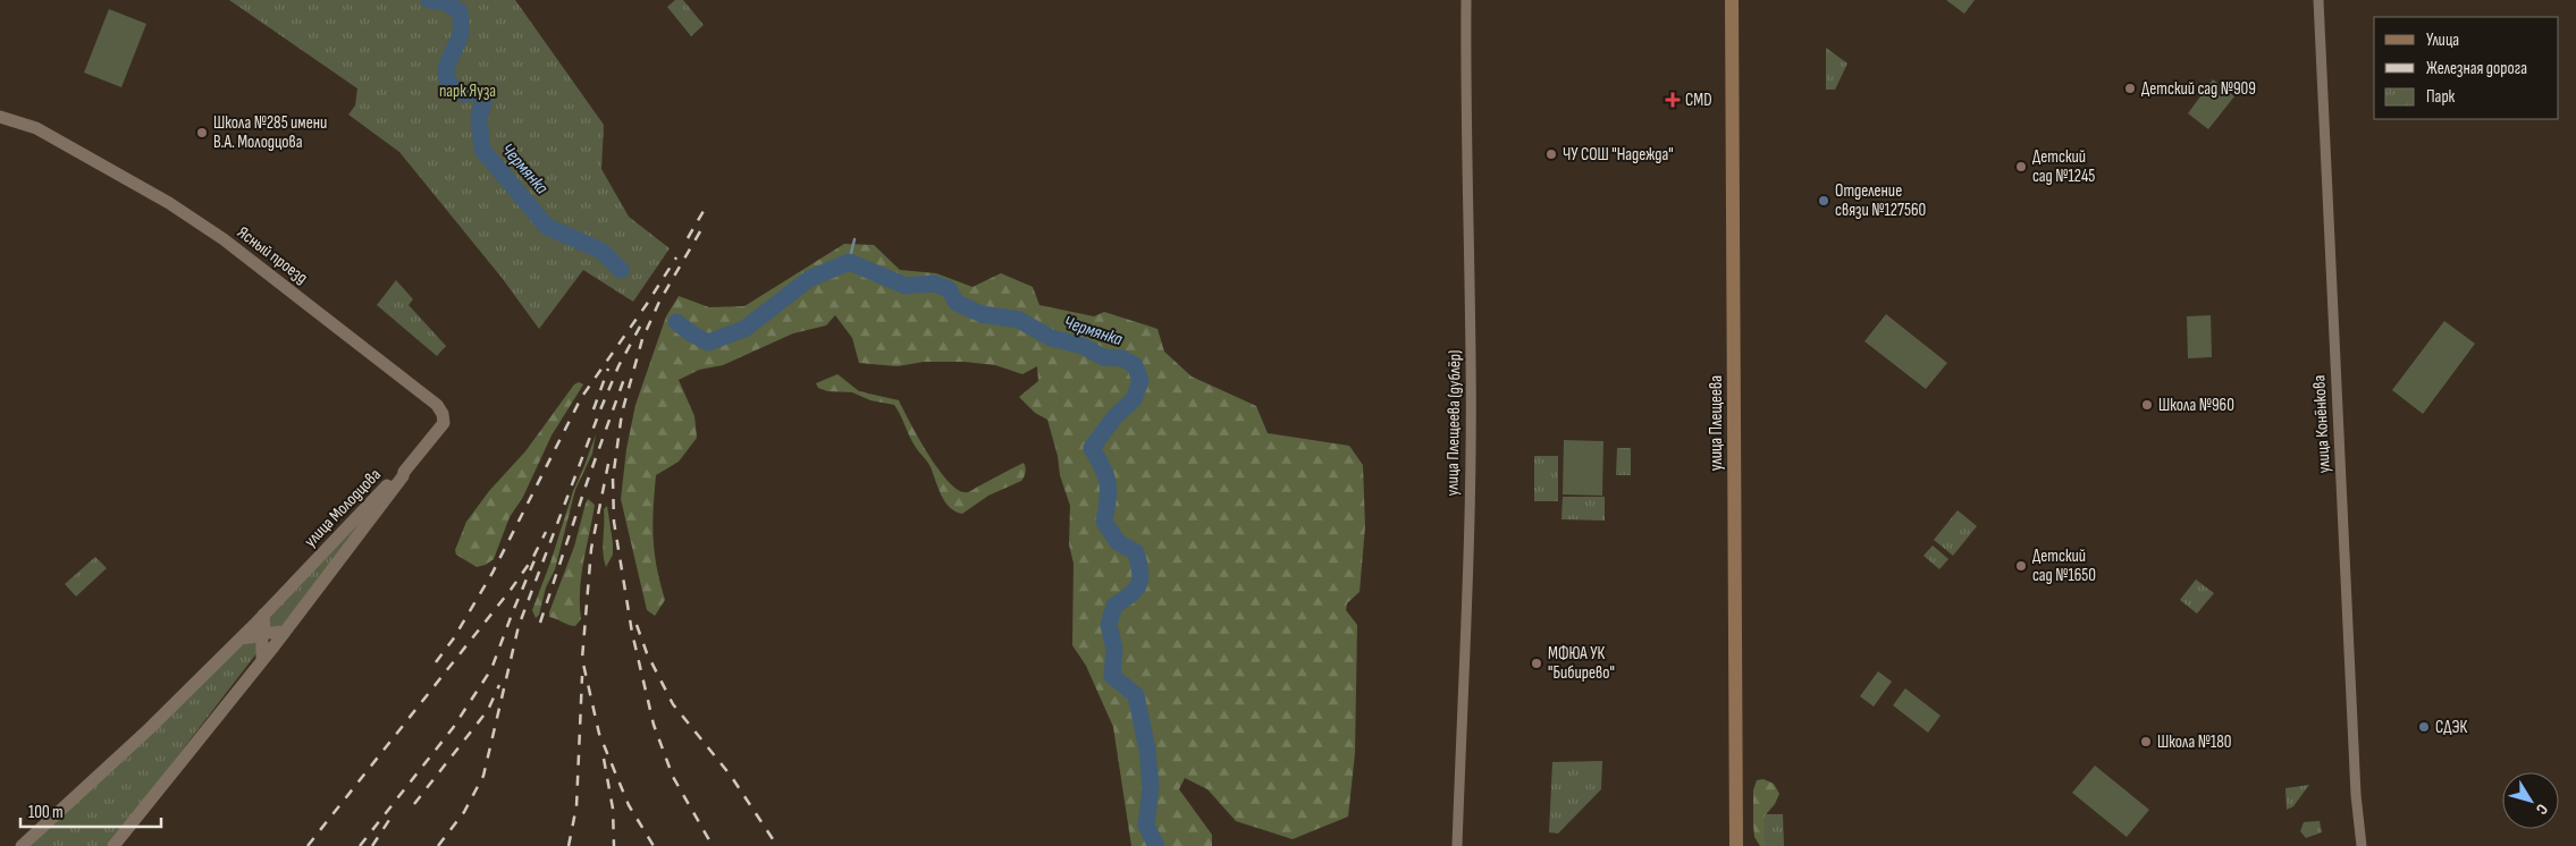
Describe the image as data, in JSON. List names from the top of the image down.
{
  "streets": {
    "main road": ["улица Плещеева"],
    "street": [
      "Ясный проезд",
      "улица Плещеева (дублёр)",
      "улица Конёнкова",
      "улица Молодцова"
    ]
  },
  "crossings": [
    ["Ясный проезд", "улица Молодцова"]
  ],
  "water": ["Чермянка"],
  "parks": ["парк Яуза"],
  "places": {
    "other": [
      "Детский сад №909",
      "Школа №285 имени В.А. Молодцова",
      "ЧУ СОШ \"Надежда\"",
      "Детский сад №1245",
      "Отделение связи №127560",
      "Школа №960",
      "Детский сад №1650",
      "МФЮА УК \"Бибирево\"",
      "СДЭК",
      "Школа №180"
    ],
    "health": ["CMD"]
  },
  "legend": ["Улица", "Железная дорога", "Парк"],
  "scale_bar": "100 m",
  "north": "bottom right"
}
